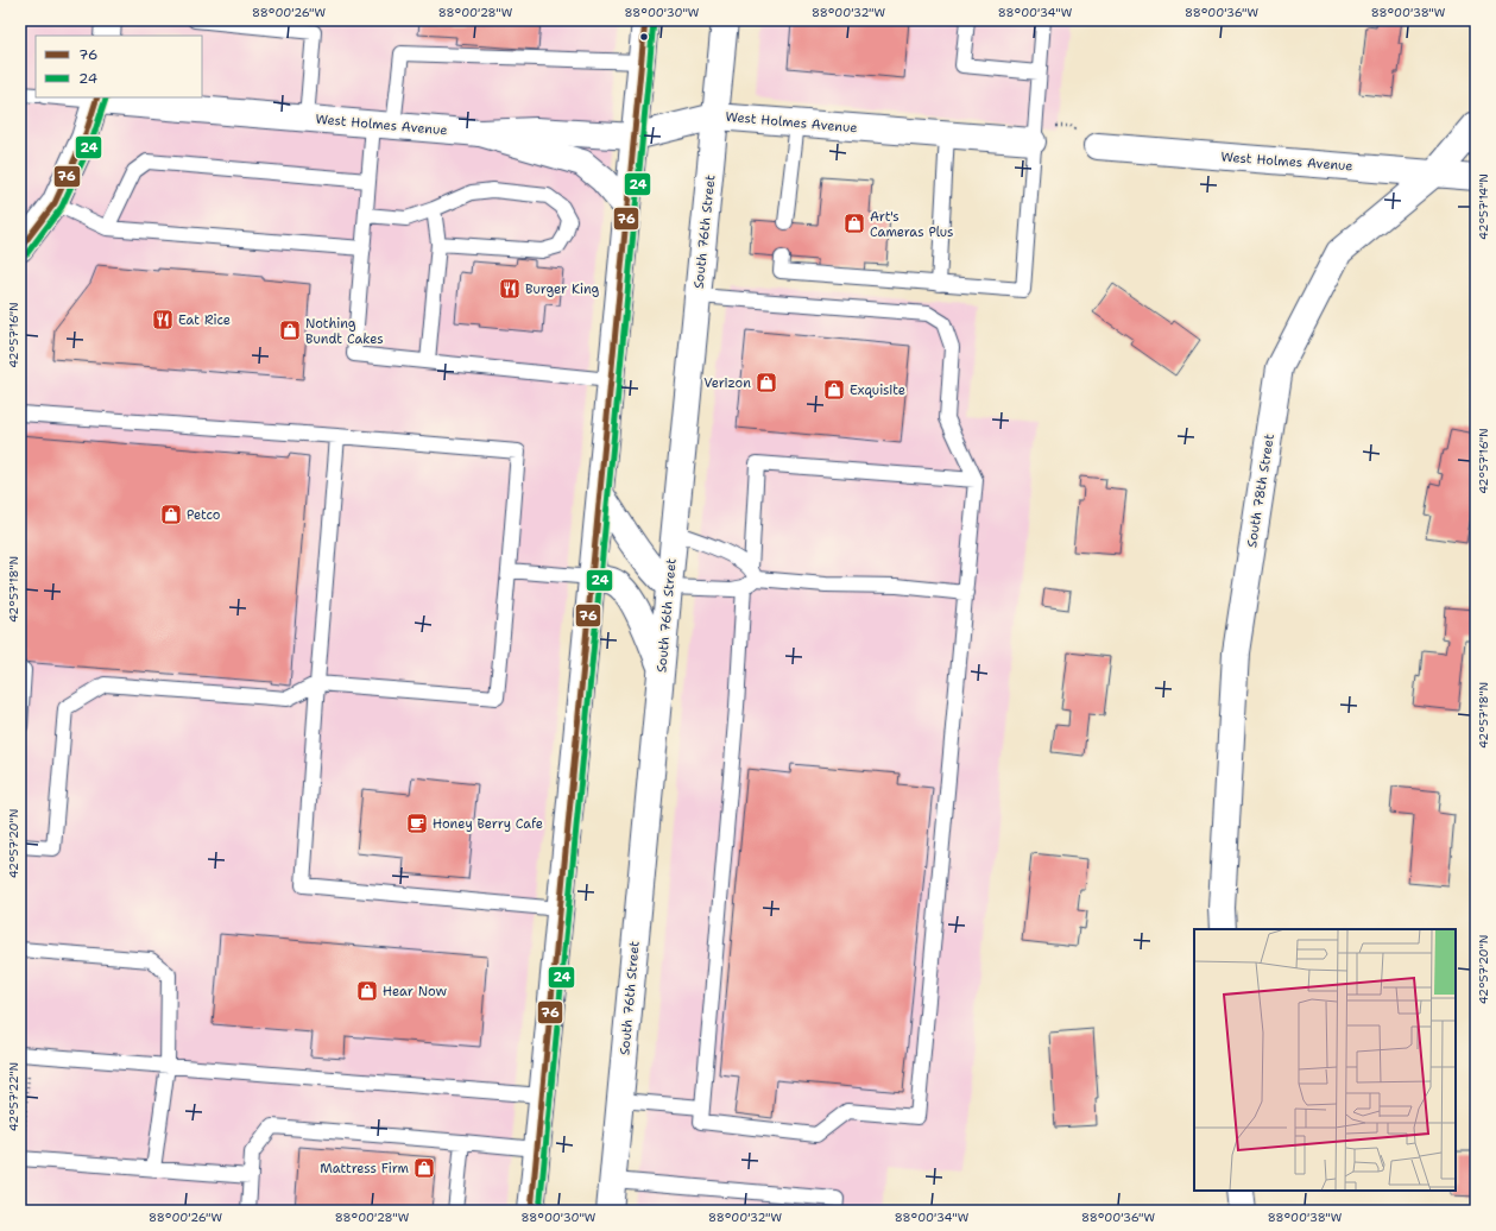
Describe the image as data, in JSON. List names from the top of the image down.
{
  "streets": {
    "main road": ["West Holmes Avenue", "South 76th Street", "South 78th Street"]
  },
  "crossings": [
    ["West Holmes Avenue", "South 76th Street"],
    ["West Holmes Avenue", "South 78th Street"]
  ],
  "places": {
    "shop": [
      "Art's Cameras Plus",
      "Nothing Bundt Cakes",
      "Verizon",
      "Exquisite",
      "Petco",
      "Hear Now",
      "Mattress Firm"
    ],
    "restaurant": ["Burger King", "Eat Rice"],
    "cafe": ["Honey Berry Cafe"]
  },
  "lines": ["transit line 76", "transit line 24"],
  "legend": ["76", "24"],
  "coordinates": [
    "88°00'26\"W",
    "88°00'28\"W",
    "88°00'30\"W",
    "88°00'32\"W",
    "88°00'34\"W",
    "88°00'36\"W",
    "88°00'38\"W",
    "42°57'14\"N",
    "42°57'16\"N",
    "42°57'18\"N",
    "42°57'20\"N",
    "42°57'22\"N"
  ]
}
